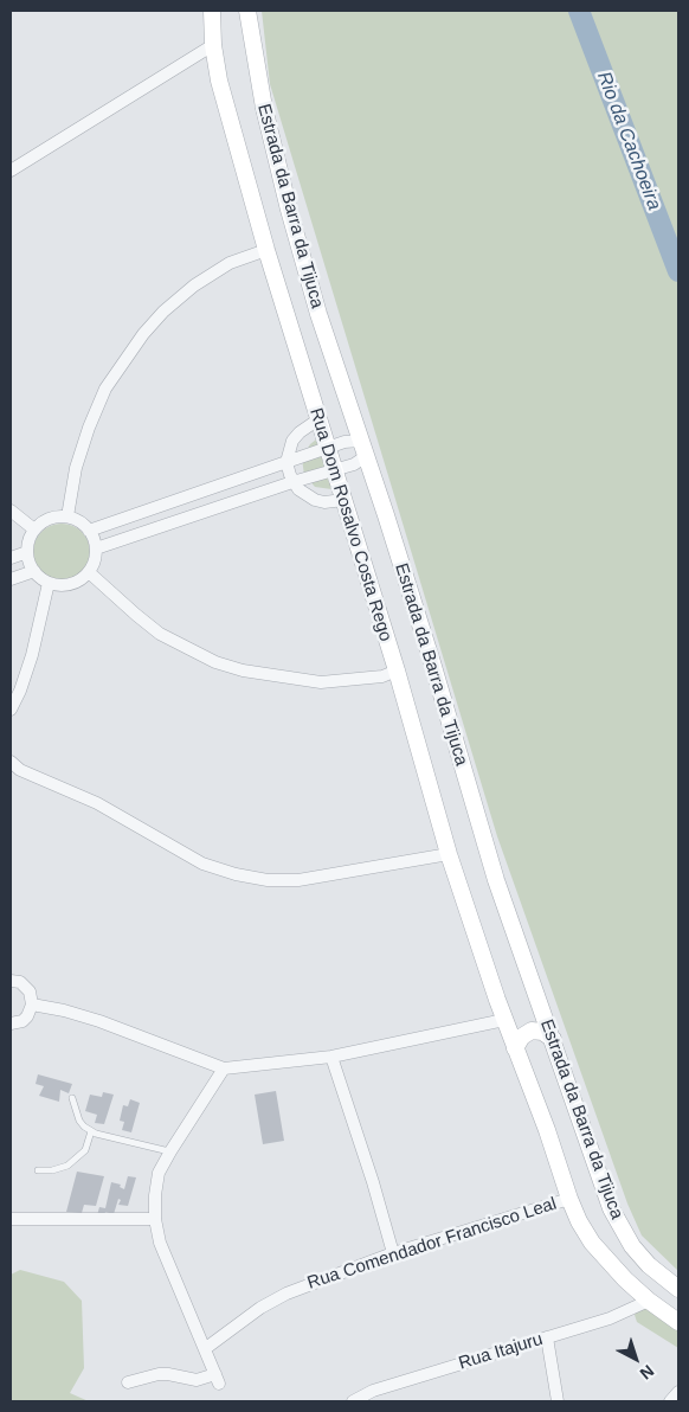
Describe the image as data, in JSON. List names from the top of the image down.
{
  "streets": {
    "main road": ["Estrada da Barra da Tijuca", "Rua Dom Rosalvo Costa Rego"],
    "street": ["Rua Comendador Francisco Leal", "Rua Itajuru"]
  },
  "crossings": [
    ["Estrada da Barra da Tijuca", "Rua Dom Rosalvo Costa Rego"],
    ["Estrada da Barra da Tijuca", "Rua Comendador Francisco Leal"],
    ["Estrada da Barra da Tijuca", "Rua Itajuru"]
  ],
  "water": ["Rio da Cachoeira"],
  "north": "bottom right"
}
